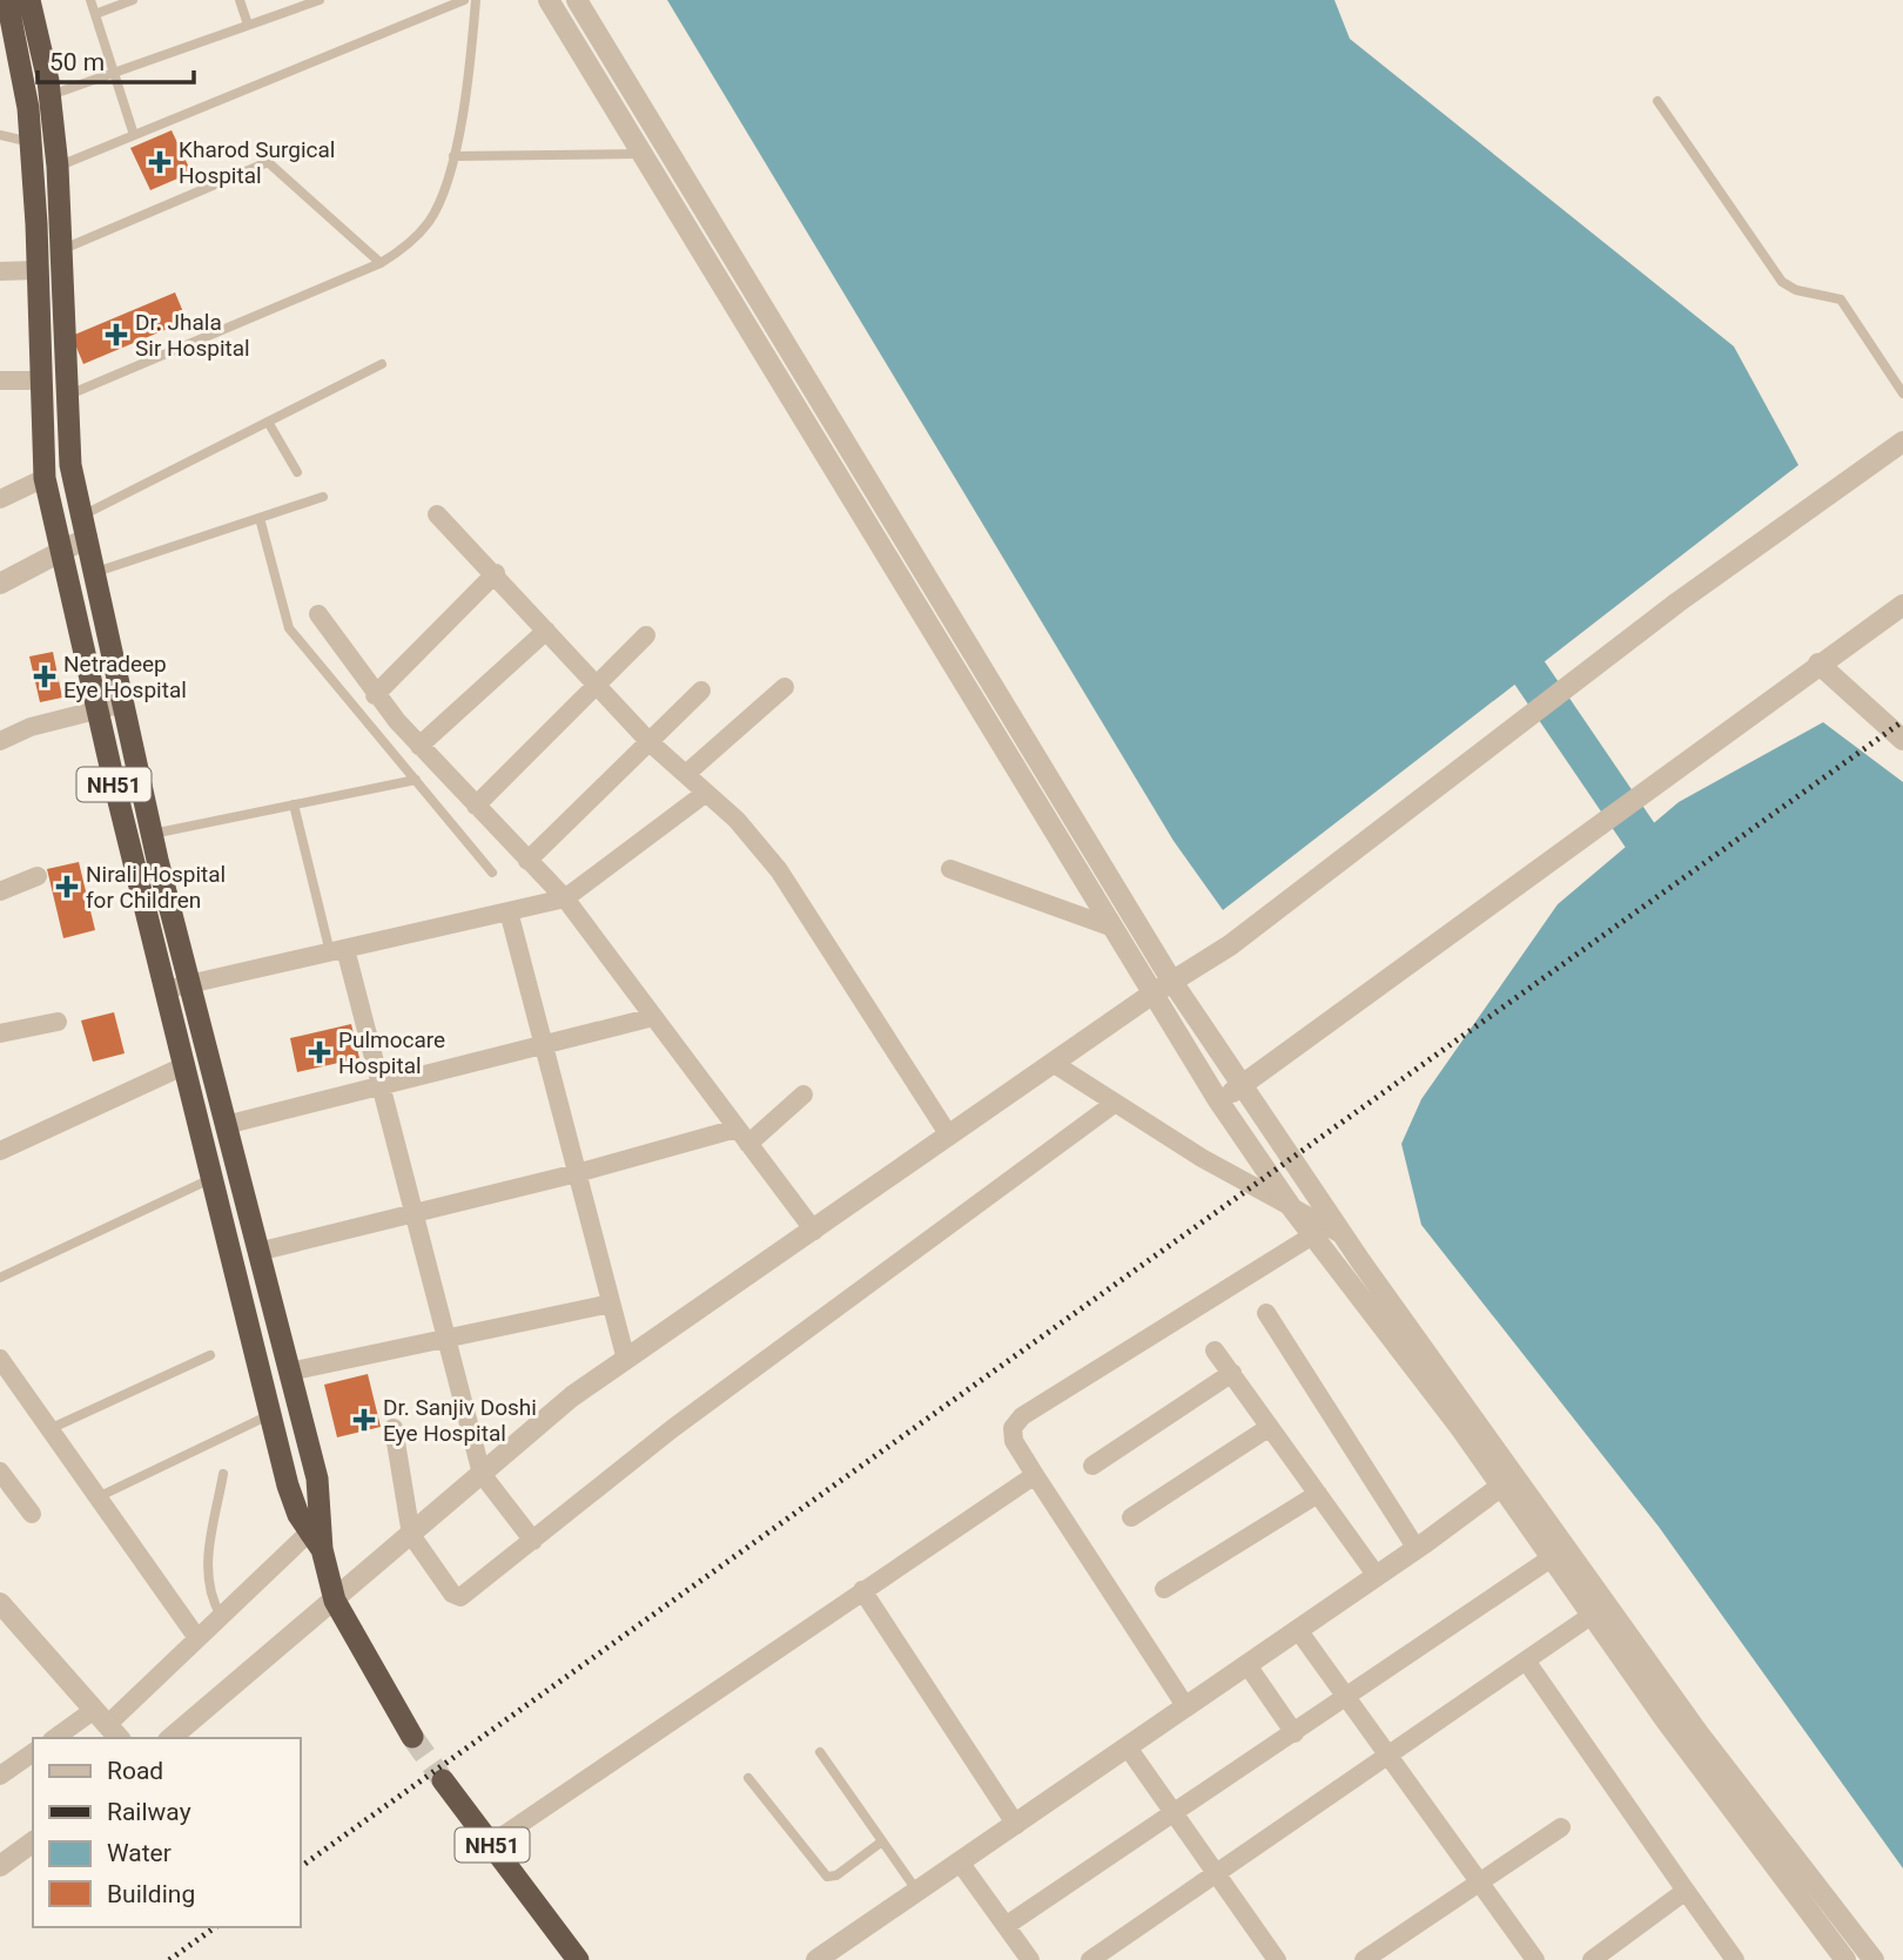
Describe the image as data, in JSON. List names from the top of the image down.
{
  "streets": {
    "highway": ["NH51"]
  },
  "places": {
    "health": [
      "Kharod Surgical Hospital",
      "Dr. Jhala Sir Hospital",
      "Netradeep Eye Hospital",
      "Nirali Hospital for Children",
      "Pulmocare Hospital",
      "Dr. Sanjiv Doshi Eye Hospital"
    ]
  },
  "legend": [
    "Road",
    "Railway",
    "Water",
    "Building"
  ],
  "scale_bar": "50 m"
}
